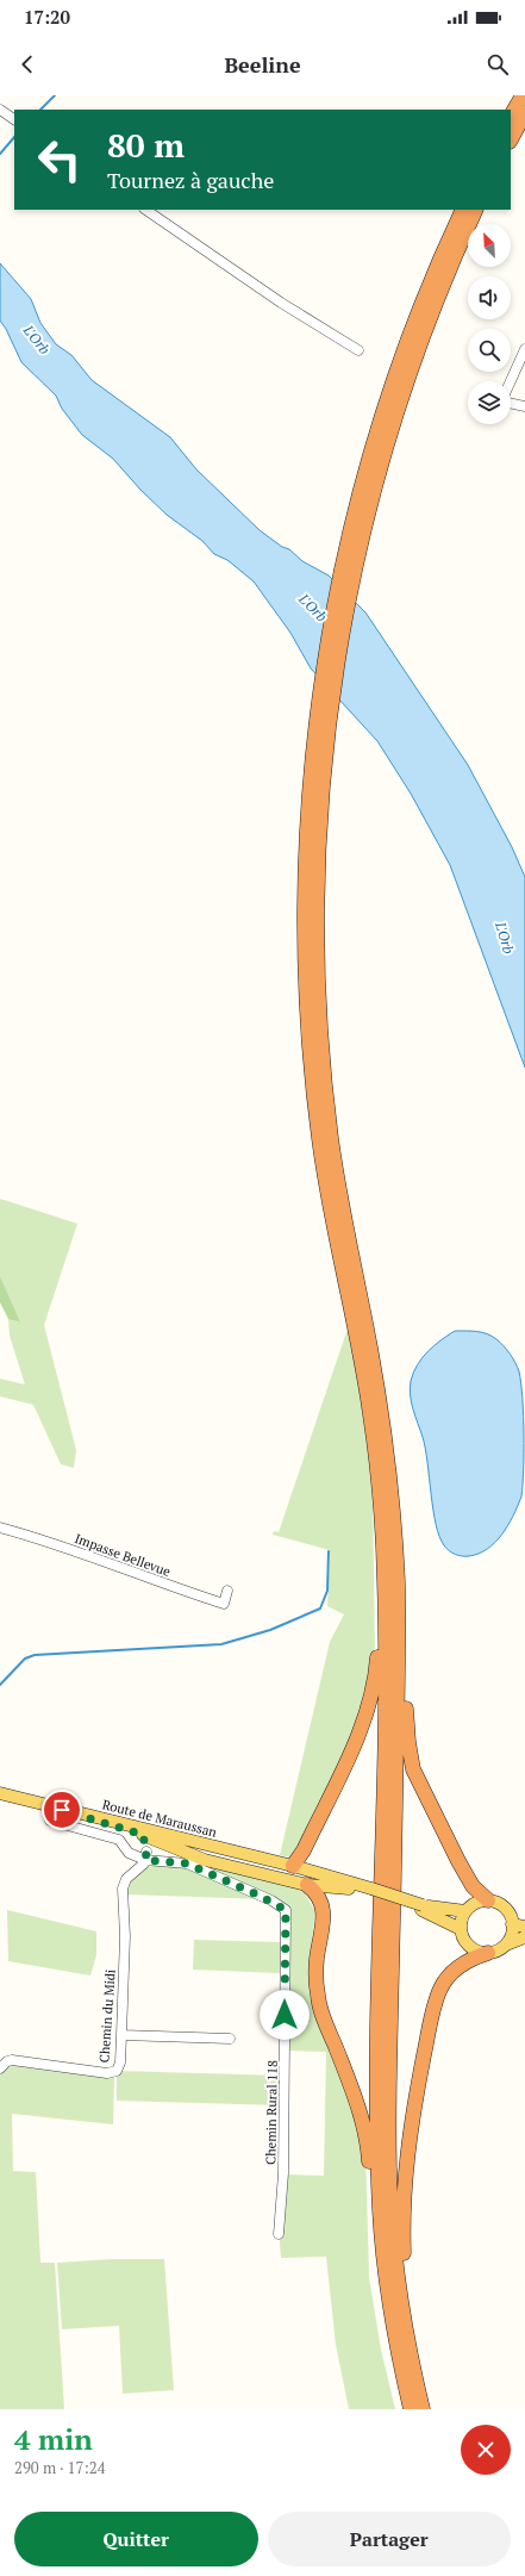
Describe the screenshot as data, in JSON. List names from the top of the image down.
{
  "streets": {
    "main road": ["Route de Maraussan"],
    "street": ["Impasse Bellevue", "Chemin du Midi", "Chemin Rural 118"]
  },
  "crossings": [
    ["Route de Maraussan", "Chemin du Midi"],
    ["Chemin du Midi", "Chemin Rural 118"]
  ],
  "water": ["L'Orb"],
  "north": "top left",
  "page": {
    "status": "17:20",
    "header": "Beeline",
    "turn": ["80 m", "Tournez à gauche"],
    "heading": ["4 min", "290 m · 17:24"],
    "buttons": ["Quitter", "Partager"]
  }
}
